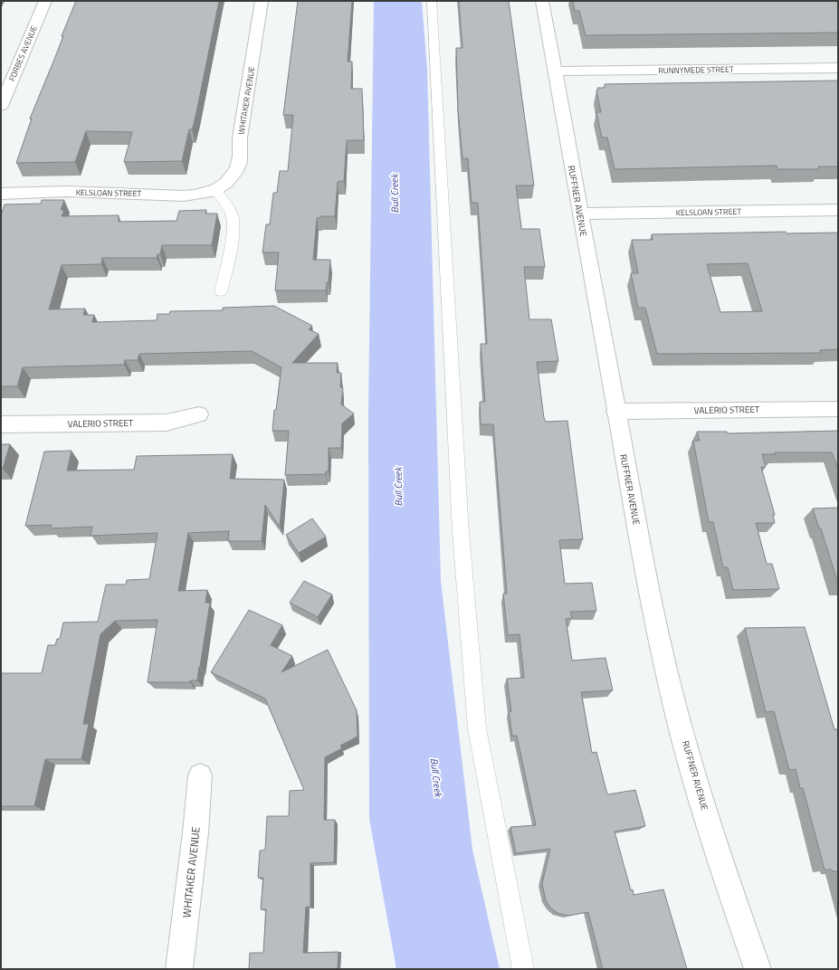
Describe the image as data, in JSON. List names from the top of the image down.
{
  "streets": {
    "street": [
      "FORBES AVENUE",
      "RUNNYMEDE STREET",
      "WHITAKER AVENUE",
      "KELSLOAN STREET",
      "RUFFNER AVENUE",
      "VALERIO STREET"
    ]
  },
  "crossings": [
    ["RUNNYMEDE STREET", "RUFFNER AVENUE"],
    ["WHITAKER AVENUE", "KELSLOAN STREET"],
    ["KELSLOAN STREET", "RUFFNER AVENUE"],
    ["RUFFNER AVENUE", "VALERIO STREET"]
  ],
  "water": ["Bull Creek"]
}
